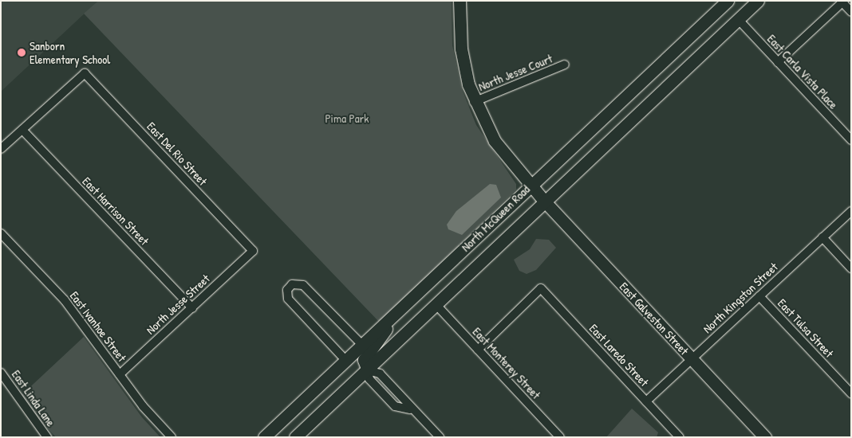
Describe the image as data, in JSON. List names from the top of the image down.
{
  "streets": {
    "main road": ["North McQueen Road", "East Galveston Street"],
    "street": [
      "East Carla Vista Place",
      "North Jesse Court",
      "East Del Rio Street",
      "East Harrison Street",
      "North Kingston Street",
      "North Jesse Street",
      "East Ivanhoe Street",
      "East Tulsa Street",
      "East Laredo Street",
      "East Monterey Street",
      "East Linda Lane"
    ]
  },
  "crossings": [
    ["East Carla Vista Place", "North McQueen Road"],
    ["North Jesse Court", "East Galveston Street"],
    ["East Del Rio Street", "East Harrison Street"],
    ["East Del Rio Street", "North Jesse Street"],
    ["East Harrison Street", "North Jesse Street"],
    ["North McQueen Road", "East Galveston Street"],
    ["North McQueen Road", "East Monterey Street"],
    ["North Kingston Street", "East Galveston Street"],
    ["North Kingston Street", "East Tulsa Street"],
    ["North Kingston Street", "East Laredo Street"],
    ["North Jesse Street", "East Ivanhoe Street"],
    ["East Laredo Street", "East Monterey Street"]
  ],
  "parks": ["Pima Park"],
  "places": ["Sanborn Elementary School"]
}
